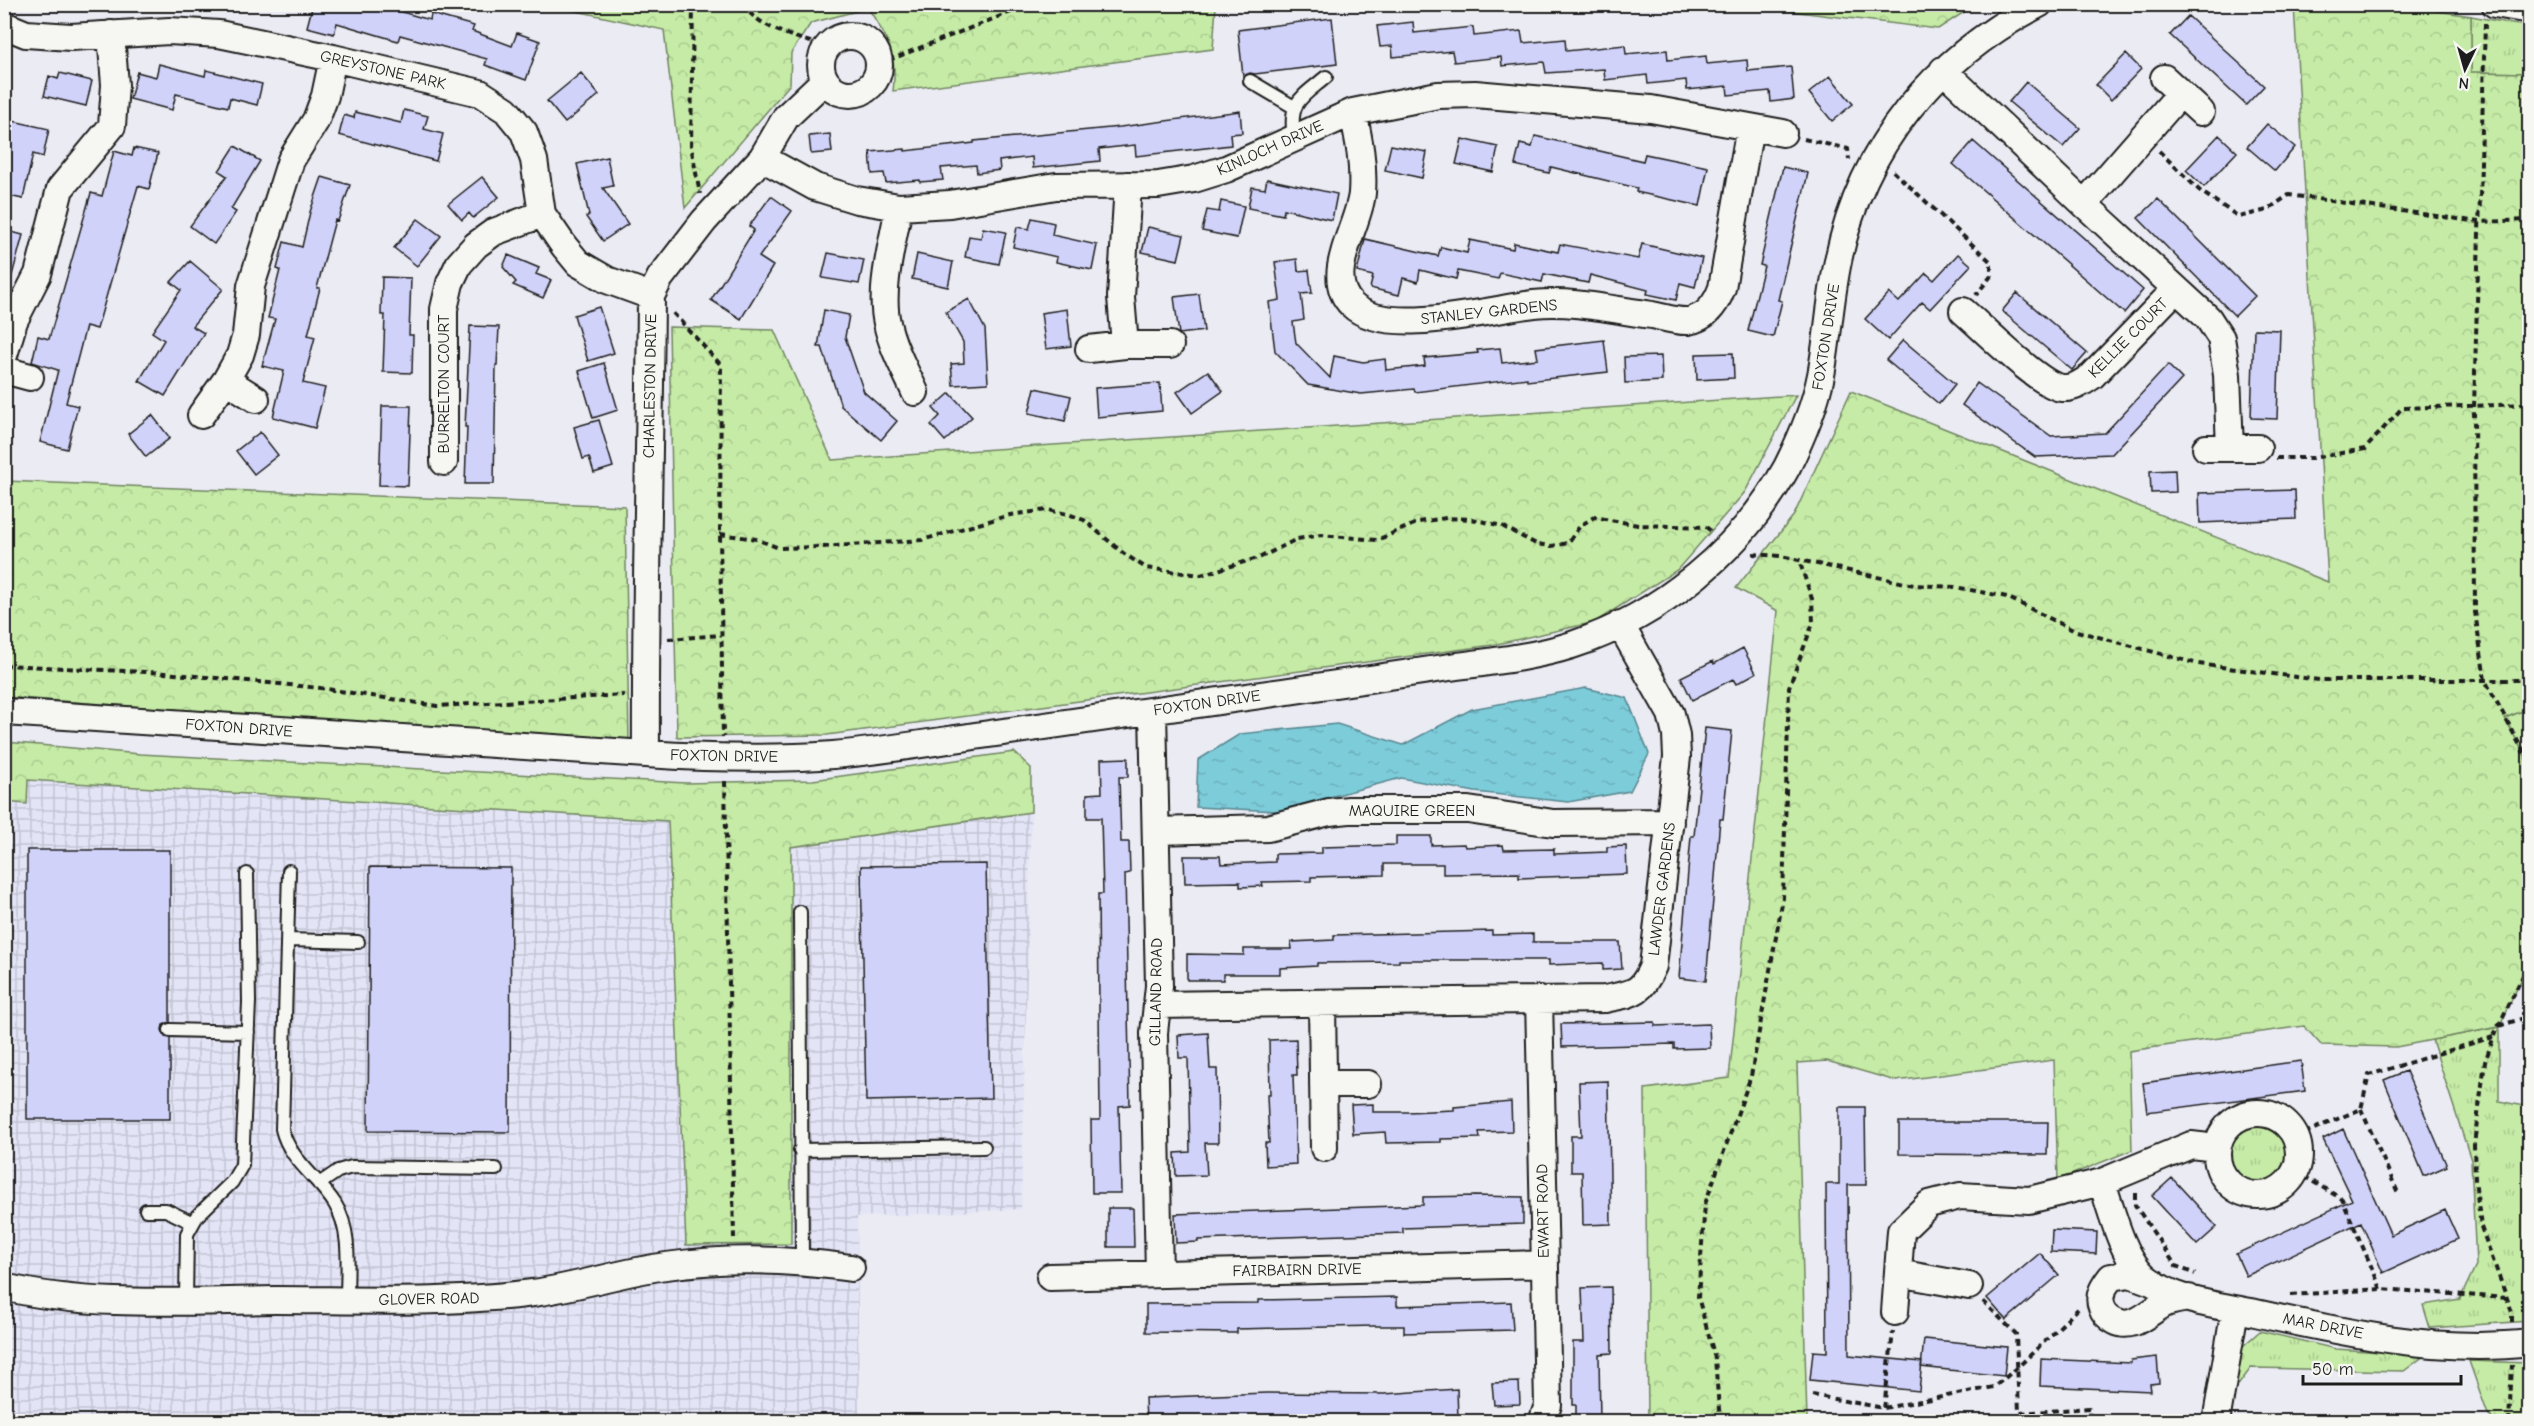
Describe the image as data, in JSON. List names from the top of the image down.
{
  "streets": {
    "street": [
      "GREYSTONE PARK",
      "KINLOCH DRIVE",
      "STANLEY GARDENS",
      "FOXTON DRIVE",
      "KELLIE COURT",
      "BURRELTON COURT",
      "CHARLESTON DRIVE",
      "MAQUIRE GREEN",
      "LAWDER GARDENS",
      "GILLAND ROAD",
      "EWART ROAD",
      "FAIRBAIRN DRIVE",
      "GLOVER ROAD",
      "MAR DRIVE"
    ]
  },
  "crossings": [
    ["GREYSTONE PARK", "BURRELTON COURT"],
    ["GREYSTONE PARK", "CHARLESTON DRIVE"],
    ["KINLOCH DRIVE", "STANLEY GARDENS"],
    ["KINLOCH DRIVE", "CHARLESTON DRIVE"],
    ["FOXTON DRIVE", "KELLIE COURT"],
    ["FOXTON DRIVE", "CHARLESTON DRIVE"],
    ["FOXTON DRIVE", "LAWDER GARDENS"],
    ["FOXTON DRIVE", "GILLAND ROAD"],
    ["MAQUIRE GREEN", "LAWDER GARDENS"],
    ["MAQUIRE GREEN", "GILLAND ROAD"],
    ["LAWDER GARDENS", "GILLAND ROAD"],
    ["LAWDER GARDENS", "EWART ROAD"],
    ["GILLAND ROAD", "FAIRBAIRN DRIVE"],
    ["EWART ROAD", "FAIRBAIRN DRIVE"]
  ],
  "scale_bar": "50 m",
  "north": "bottom"
}
